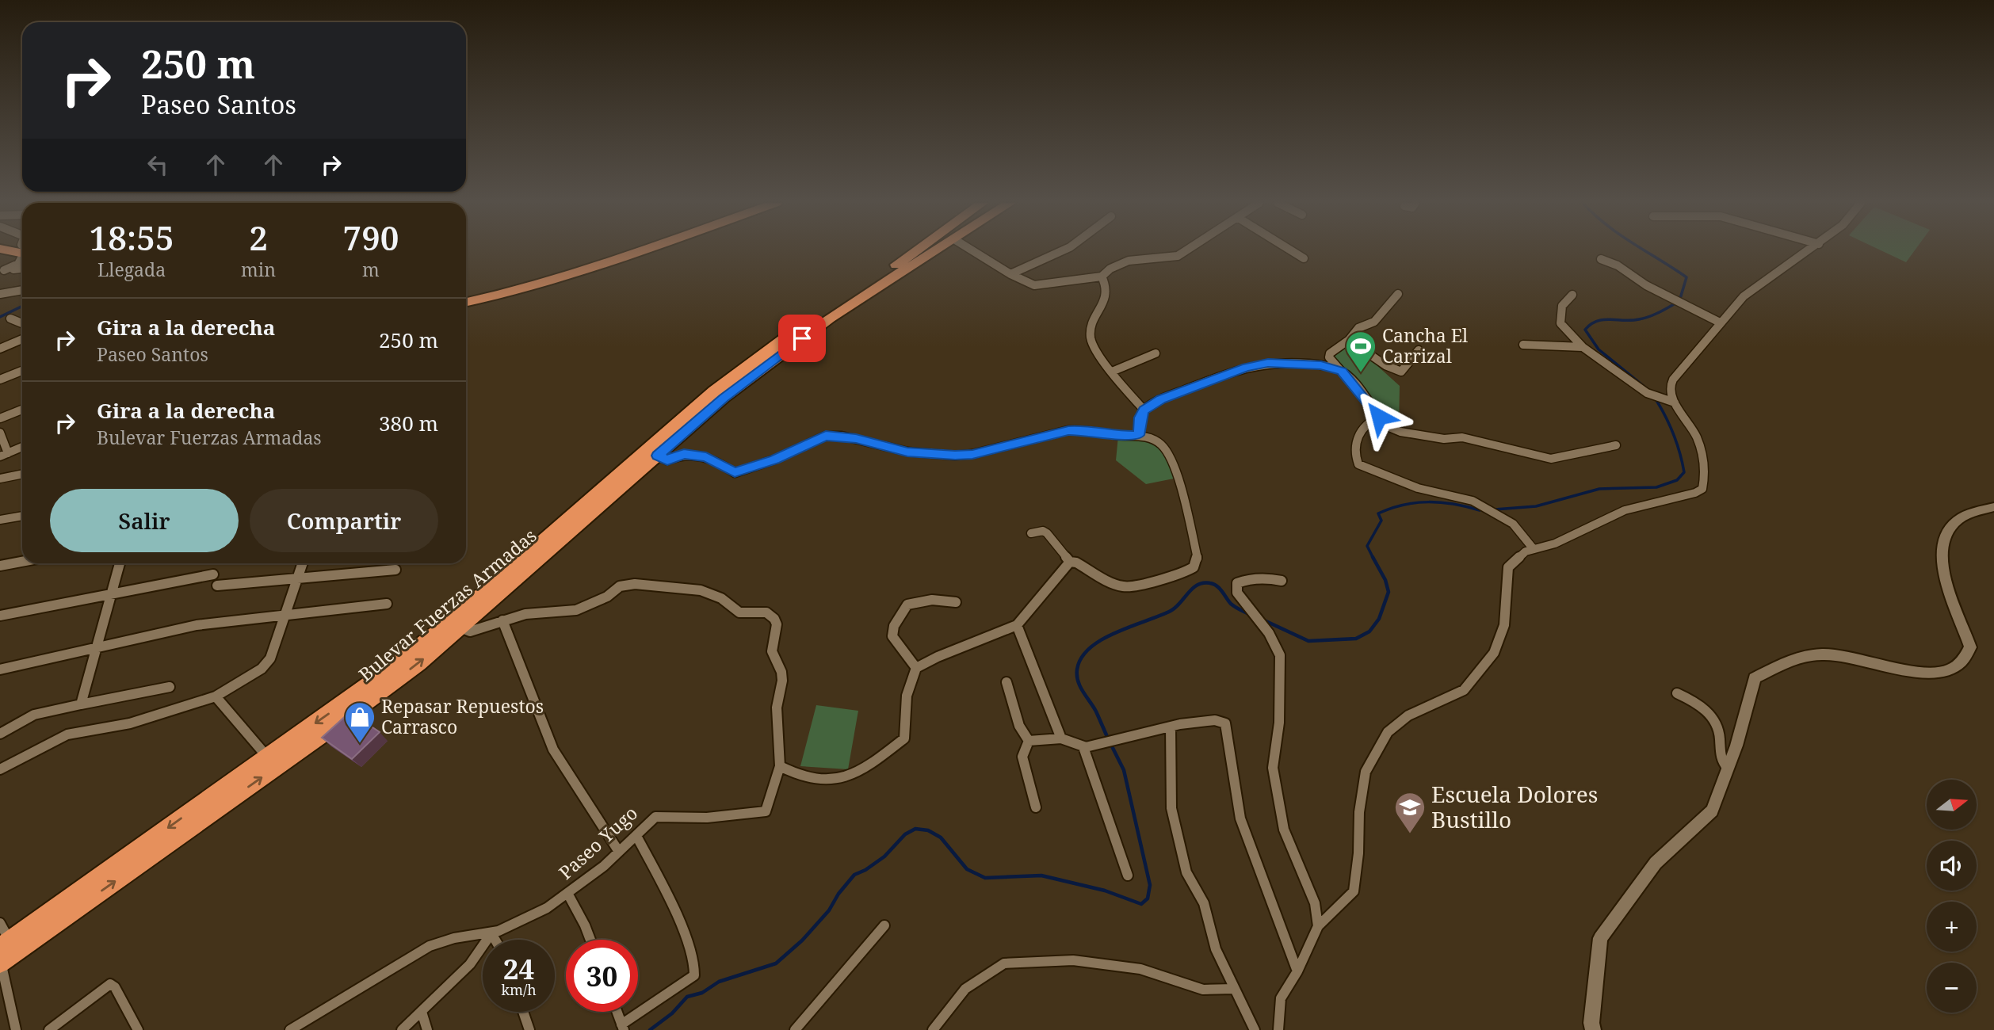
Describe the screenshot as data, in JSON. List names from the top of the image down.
{
  "streets": {
    "highway": ["Bulevar Fuerzas Armadas"],
    "street": ["Paseo Yugo"]
  },
  "crossings": [
    ["Bulevar Fuerzas Armadas", "Paseo Yugo"]
  ],
  "places": {
    "sports": ["Cancha El Carrizal"],
    "shop": ["Repasar Repuestos Carrasco"],
    "school or university": ["Escuela Dolores Bustillo"]
  },
  "north": "right",
  "page": {
    "turn": ["250 m", "Paseo Santos"],
    "eta": [
      "18:55",
      "Llegada",
      "2",
      "min",
      "790",
      "m"
    ],
    "list": [
      {
        "name": "Gira a la derecha",
        "note": "Paseo Santos",
        "value": "250 m"
      },
      {
        "name": "Gira a la derecha",
        "note": "Bulevar Fuerzas Armadas",
        "value": "380 m"
      }
    ],
    "buttons": ["Salir", "Compartir"],
    "map_buttons": ["+", "−"],
    "speed": "24 km/h",
    "limit": "30"
  }
}
